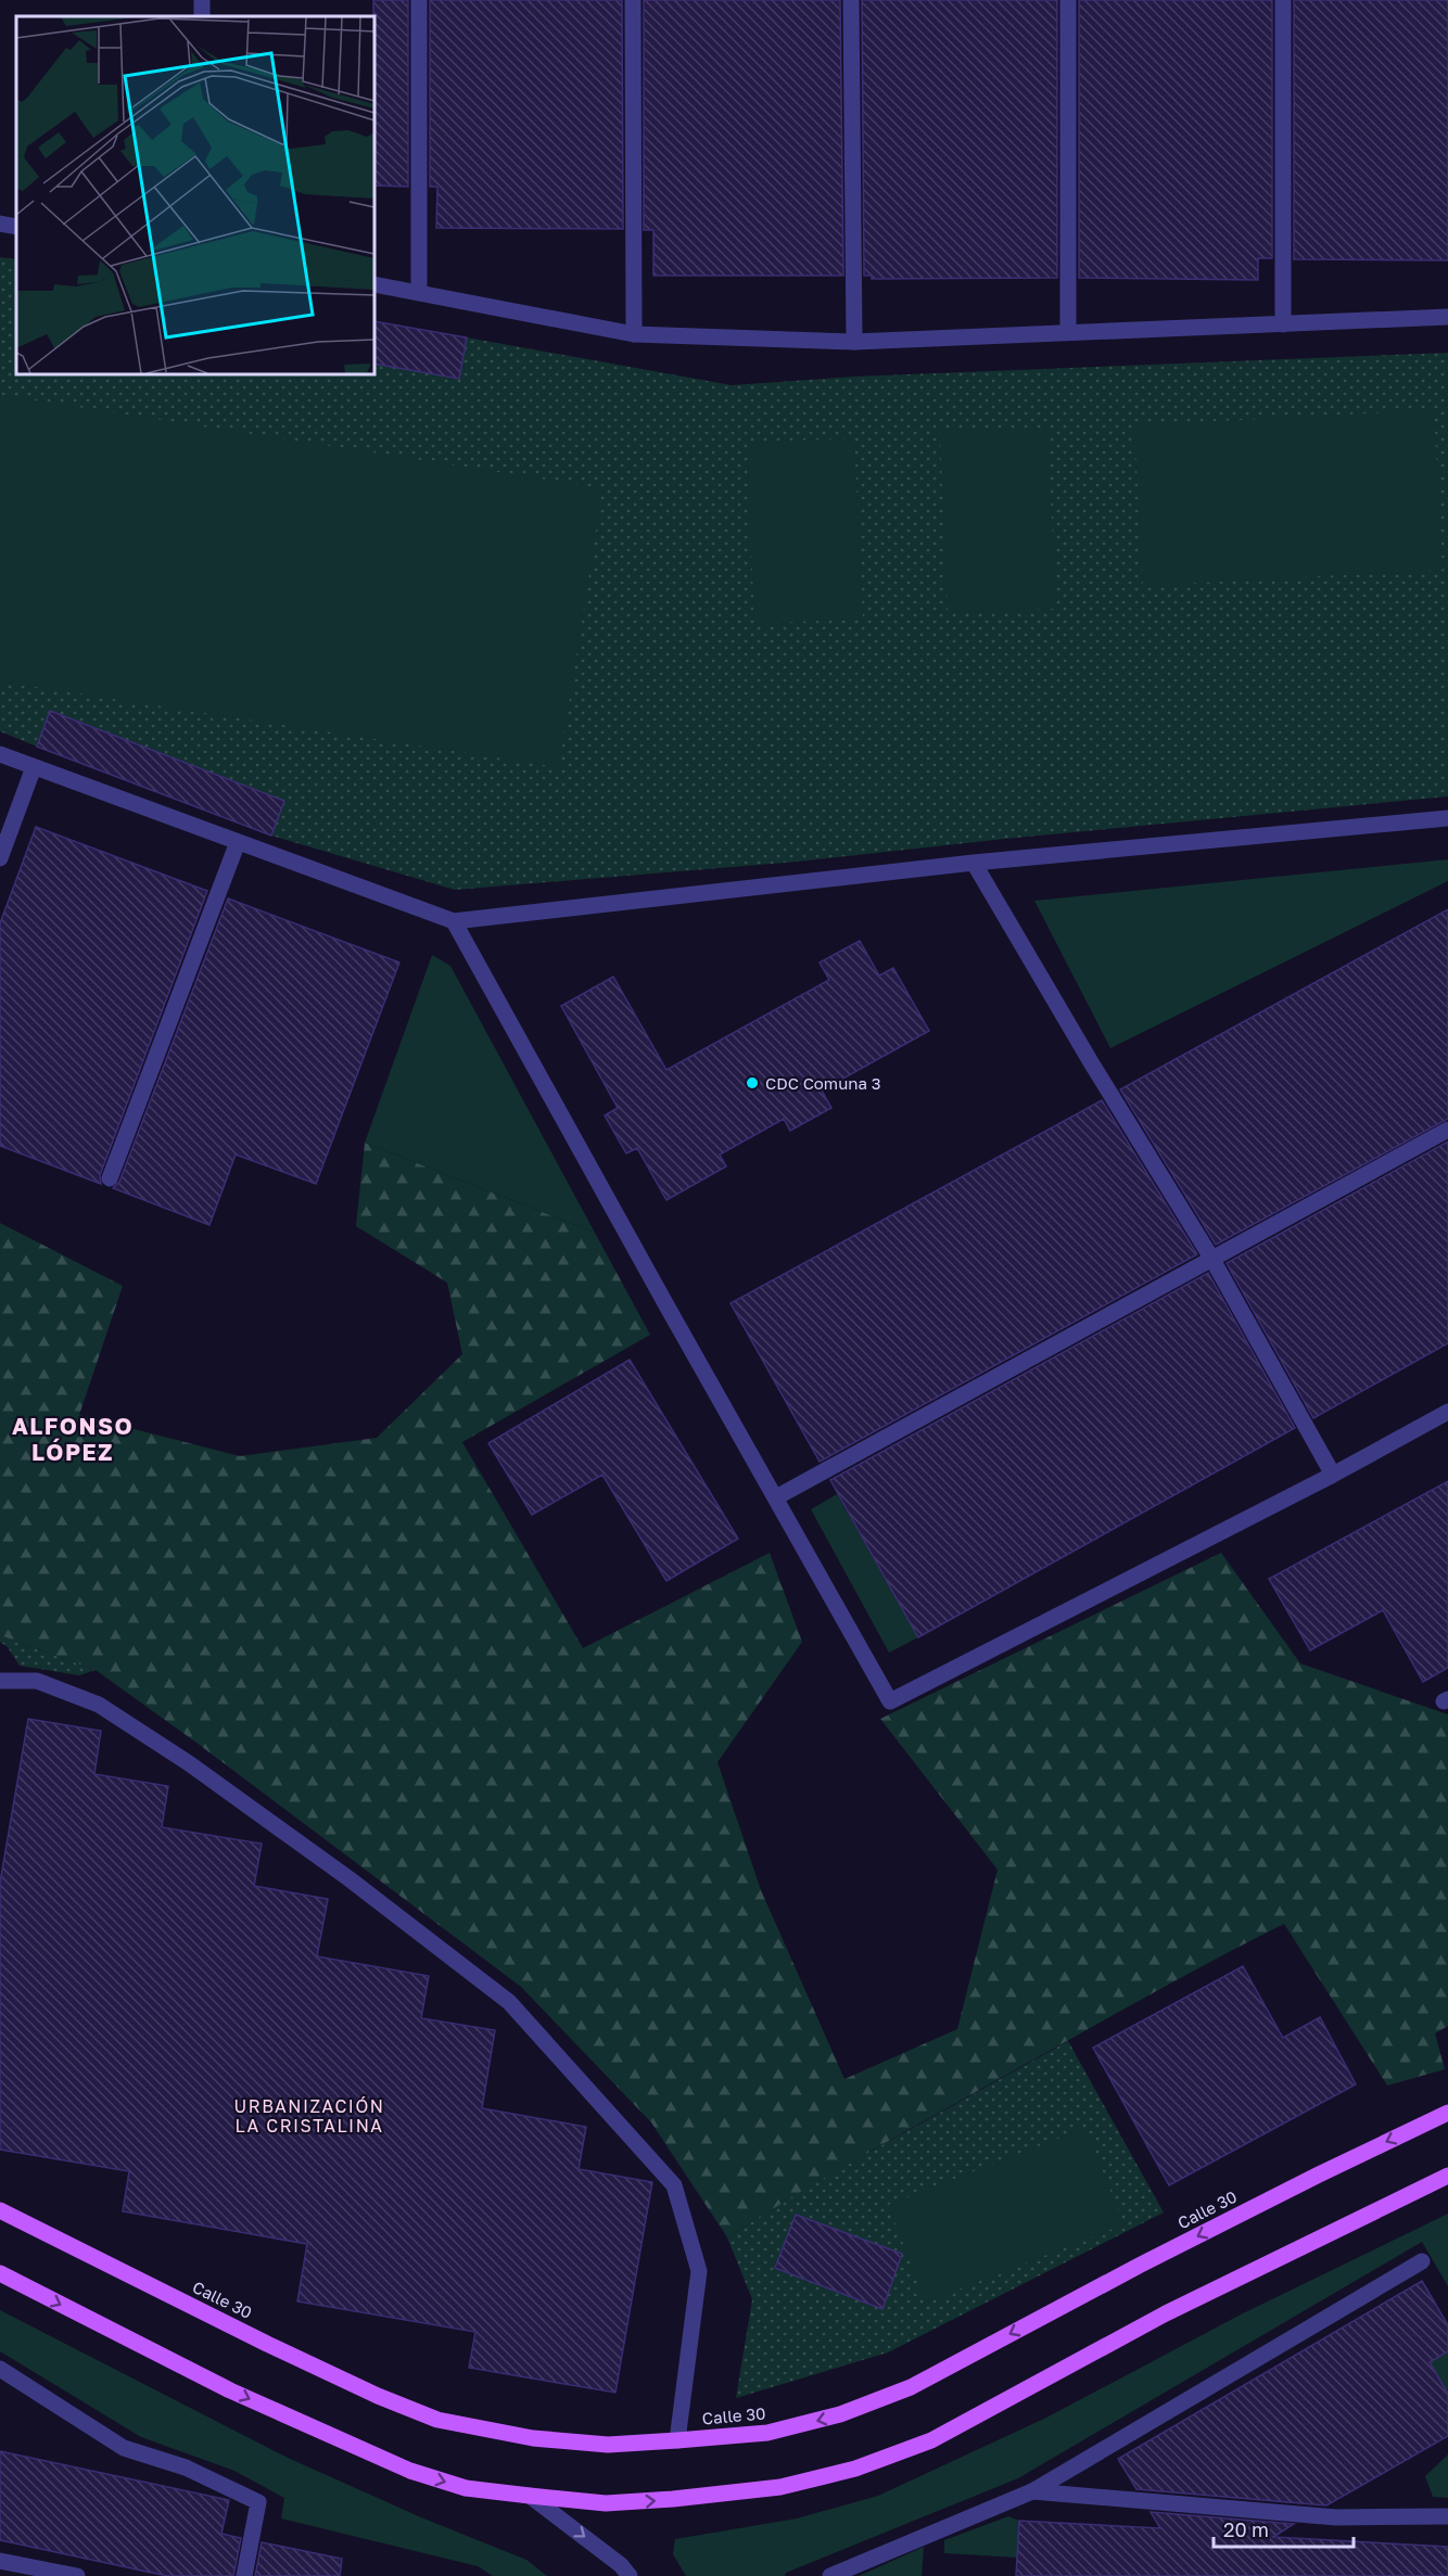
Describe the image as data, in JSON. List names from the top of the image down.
{
  "streets": {
    "main road": ["Calle 30"]
  },
  "districts": ["ALFONSO LÓPEZ", "URBANIZACIÓN LA CRISTALINA"],
  "places": ["CDC Comuna 3"],
  "scale_bar": "20 m"
}
